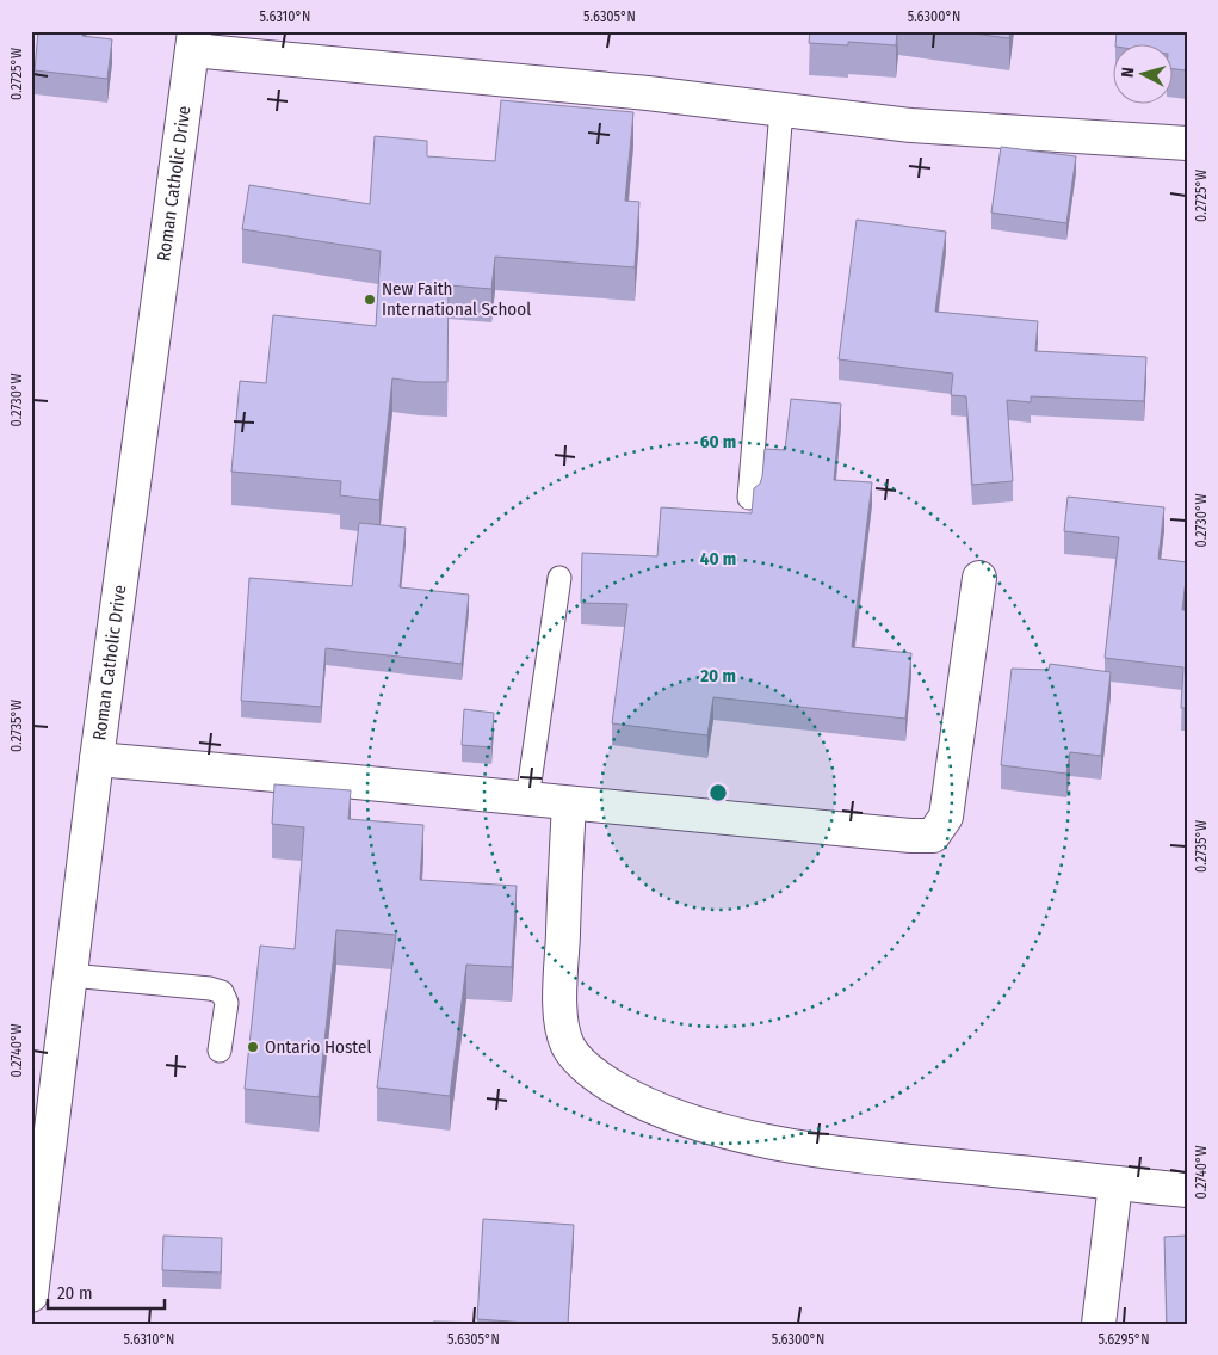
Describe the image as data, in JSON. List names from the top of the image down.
{
  "streets": {
    "street": ["Roman Catholic Drive"]
  },
  "places": ["New Faith International School", "Ontario Hostel"],
  "scale_bar": "20 m",
  "north": "left",
  "coordinates": [
    "5.6310°N",
    "5.6305°N",
    "5.6300°N",
    "0.2725°W",
    "0.2730°W",
    "0.2735°W",
    "0.2740°W",
    "5.6295°N"
  ],
  "rings": ["60 m", "40 m", "20 m"]
}
